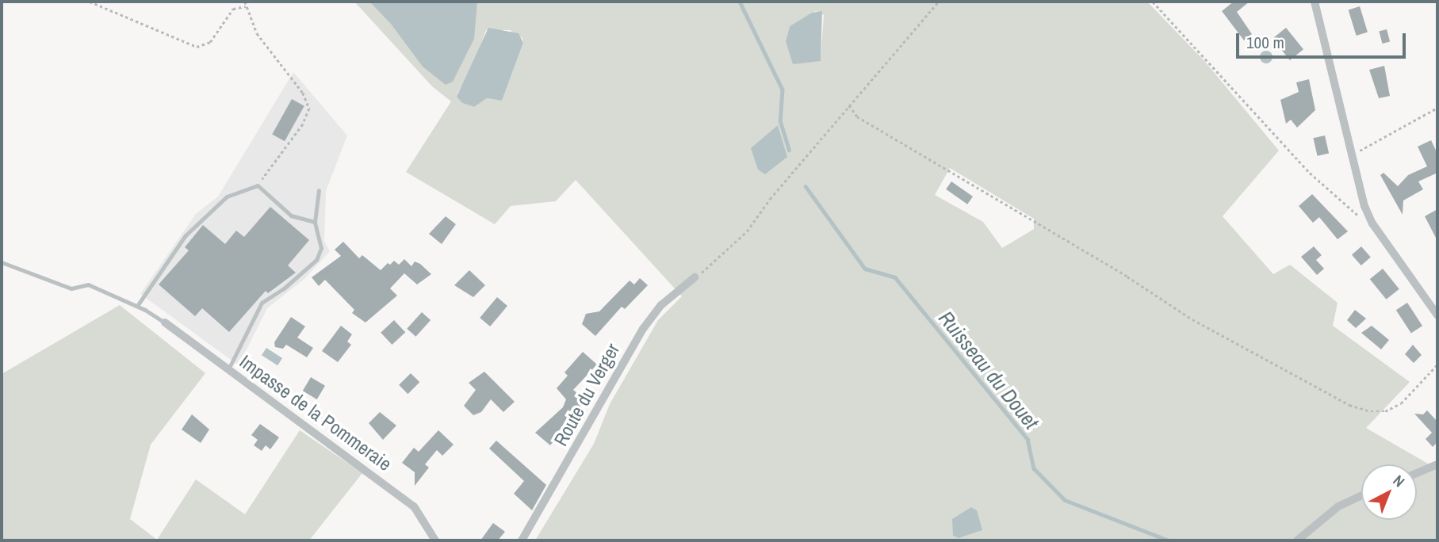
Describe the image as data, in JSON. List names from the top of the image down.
{
  "streets": {
    "street": ["Route du Verger", "Impasse de la Pommeraie"]
  },
  "water": ["Ruisseau du Douet"],
  "scale_bar": "100 m",
  "north": "top right"
}
